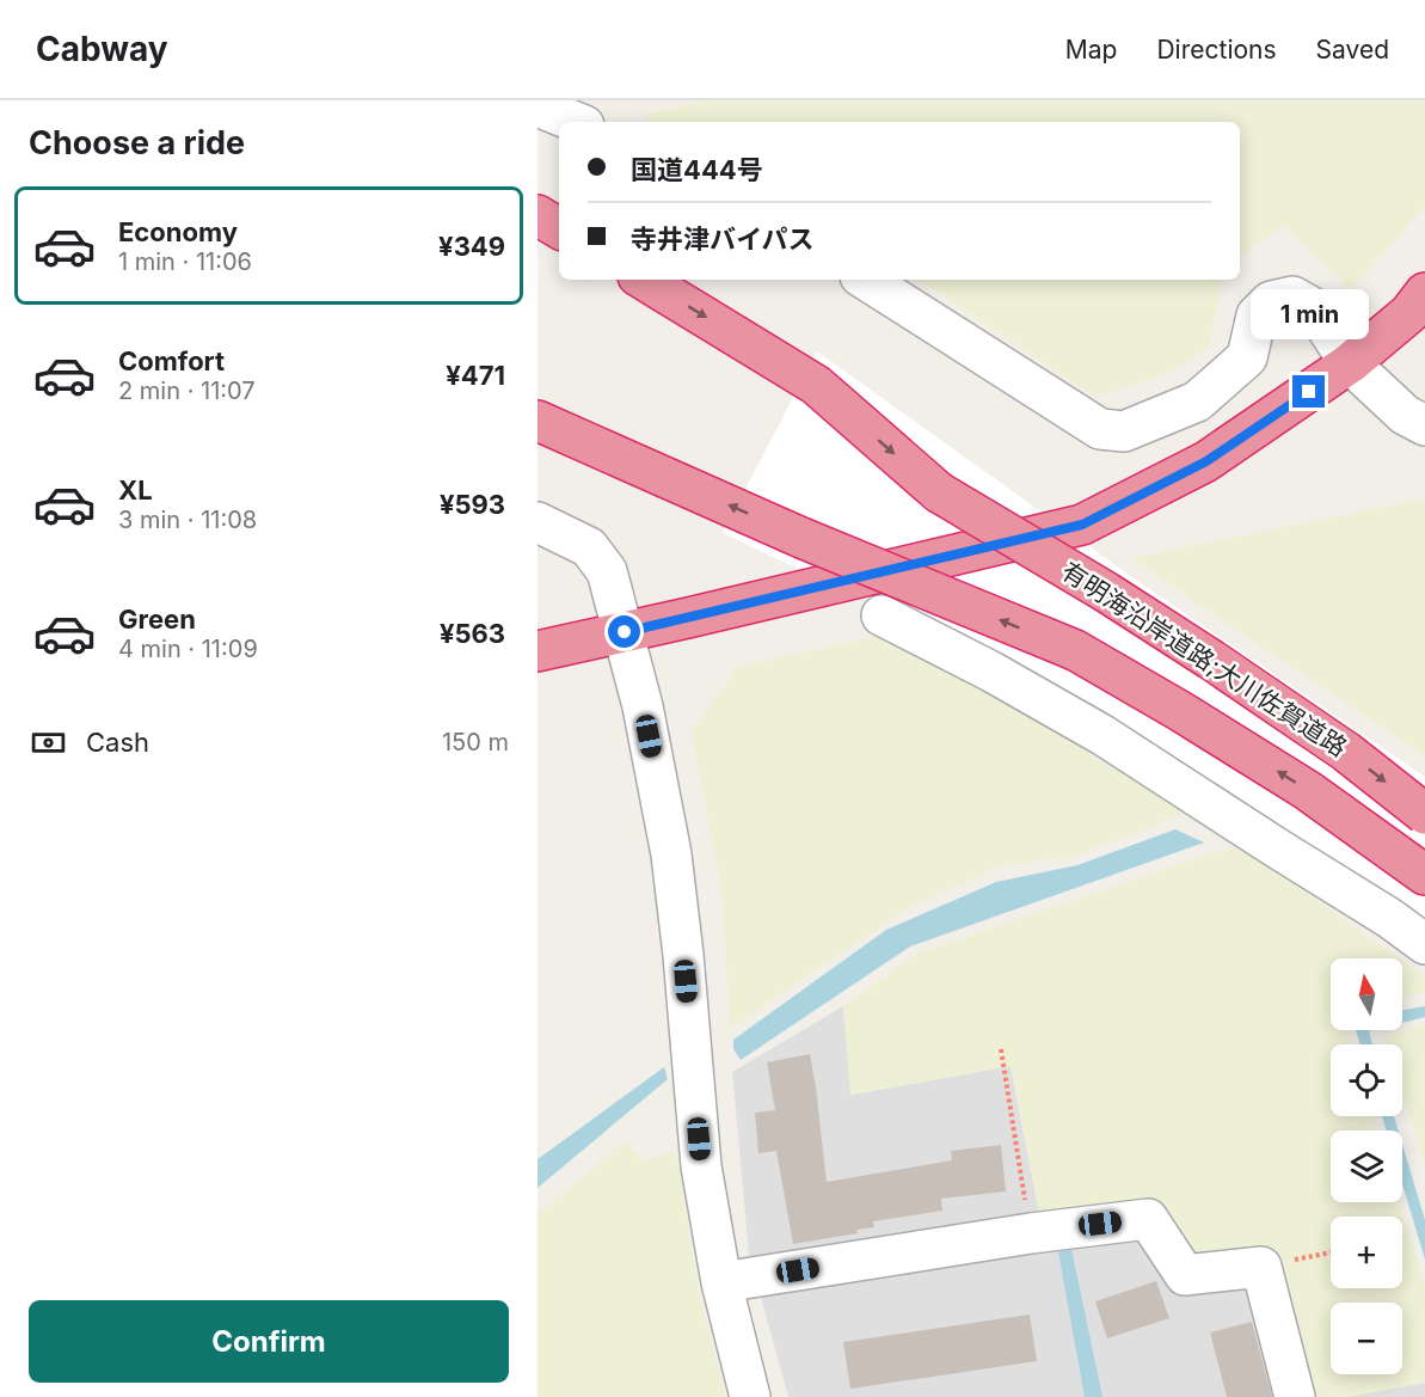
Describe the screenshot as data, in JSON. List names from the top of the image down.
{
  "streets": {
    "highway": ["有明海沿岸道路;大川佐賀道路"]
  },
  "north": "top",
  "page": {
    "header": "Cabway",
    "nav": ["Map", "Directions", "Saved"],
    "heading": "Choose a ride",
    "banner": ["国道444号", "寺井津バイパス"],
    "list": [
      {
        "name": "Economy",
        "note": "1 min · 11:06",
        "value": "¥349"
      },
      {
        "name": "Comfort",
        "note": "2 min · 11:07",
        "value": "¥471"
      },
      {
        "name": "XL",
        "note": "3 min · 11:08",
        "value": "¥593"
      },
      {
        "name": "Green",
        "note": "4 min · 11:09",
        "value": "¥563"
      }
    ],
    "bubble": "1 min",
    "pay": ["Cash", "150 m"],
    "map_buttons": ["+", "−"],
    "buttons": "Confirm"
  }
}
